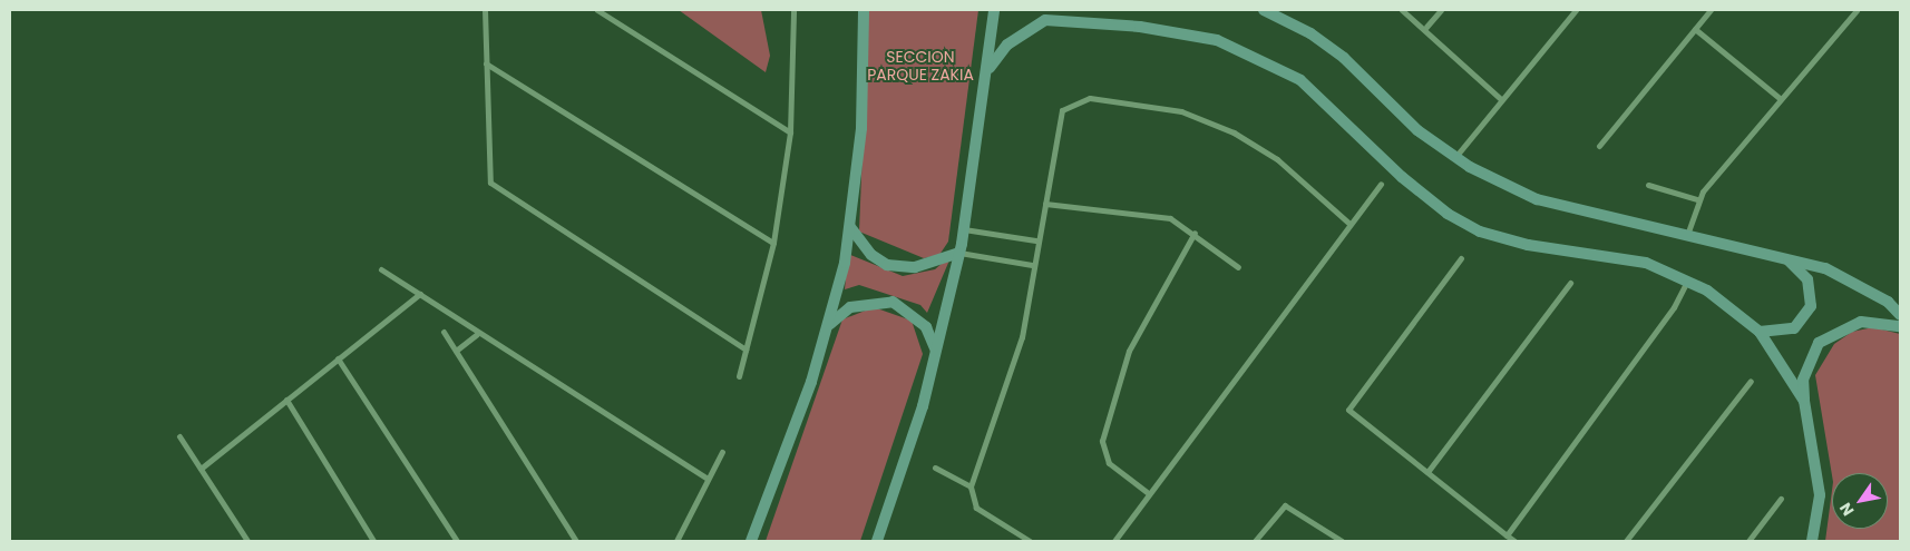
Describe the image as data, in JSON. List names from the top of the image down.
{
  "parks": ["SECCION PARQUE ZAKIA"],
  "north": "bottom left"
}
